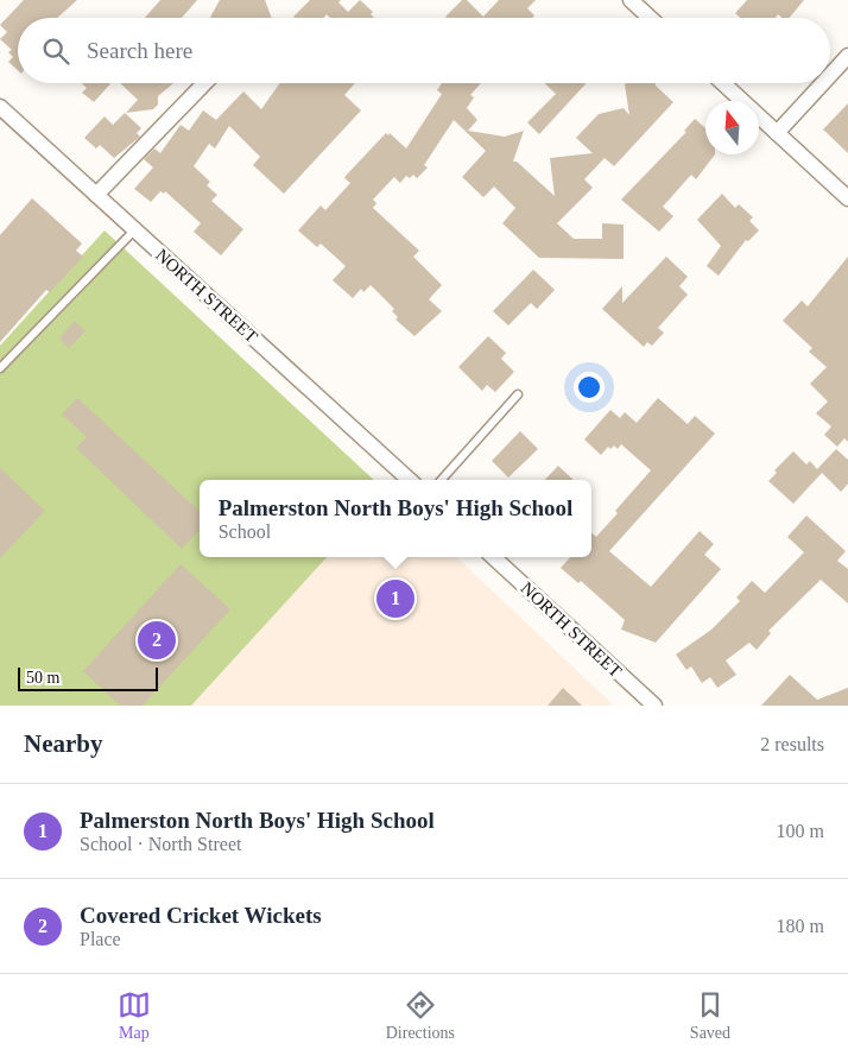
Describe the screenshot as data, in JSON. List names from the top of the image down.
{
  "streets": {
    "street": ["NORTH STREET"]
  },
  "scale_bar": "50 m",
  "north": "top",
  "page": {
    "search": "Search here",
    "popup": ["Palmerston North Boys' High School", "School"],
    "pins": ["1", "2"],
    "scale": "50 m",
    "heading": ["Nearby", "2 results"],
    "list": [
      {
        "mark": "1",
        "name": "Palmerston North Boys' High School",
        "note": "School · North Street",
        "value": "100 m"
      },
      {
        "mark": "2",
        "name": "Covered Cricket Wickets",
        "note": "Place",
        "value": "180 m"
      }
    ],
    "nav": ["Map", "Directions", "Saved"]
  }
}
